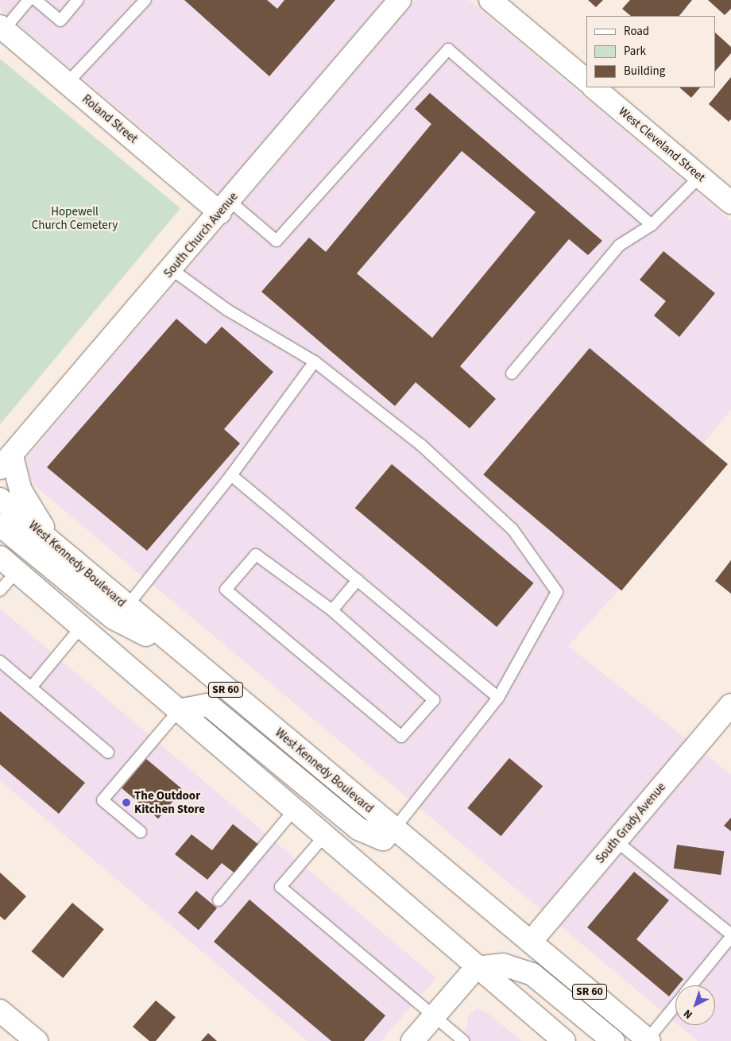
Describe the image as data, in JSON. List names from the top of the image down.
{
  "streets": {
    "main road": [
      "Roland Street",
      "West Cleveland Street",
      "South Church Avenue",
      "West Kennedy Boulevard",
      "SR 60",
      "South Grady Avenue"
    ]
  },
  "crossings": [
    ["Roland Street", "South Church Avenue"],
    ["West Kennedy Boulevard", "South Grady Avenue"]
  ],
  "parks": ["Hopewell Church Cemetery"],
  "places": ["The Outdoor Kitchen Store"],
  "legend": ["Road", "Park", "Building"],
  "north": "bottom left"
}
